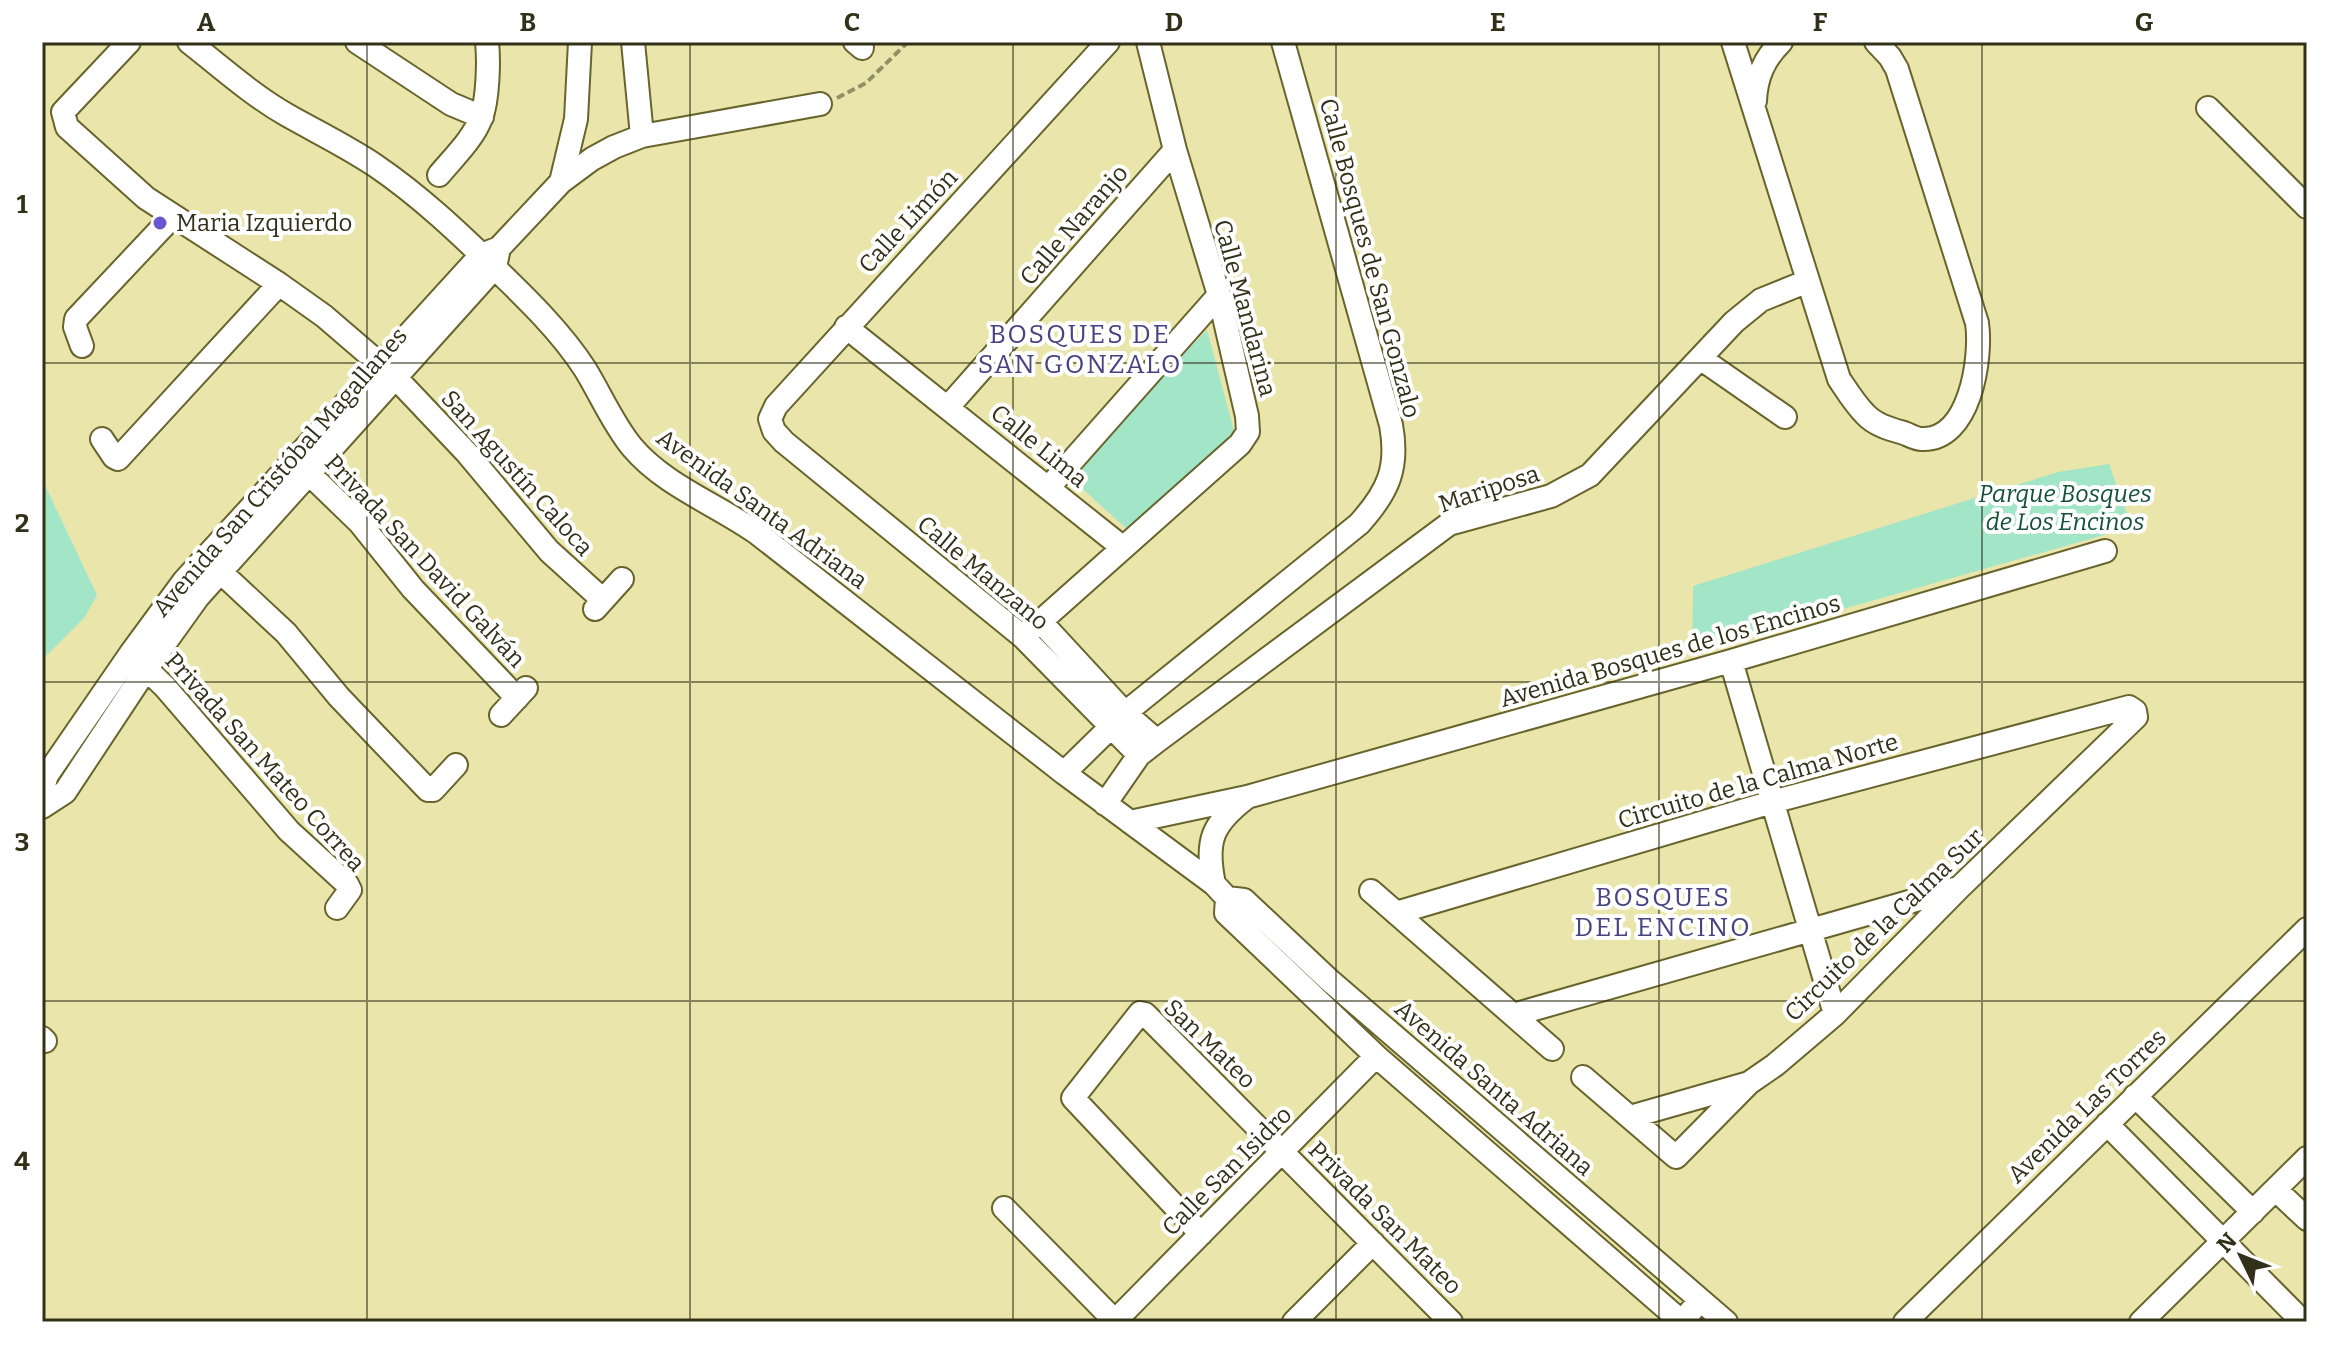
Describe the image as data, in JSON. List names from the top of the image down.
{
  "streets": {
    "street": [
      "Calle Limón",
      "Calle Naranjo",
      "Calle Bosques de San Gonzalo",
      "Calle Mandarina",
      "Calle Lima",
      "Avenida San Cristóbal Magallanes",
      "San Agustín Caloca",
      "Mariposa",
      "Avenida Santa Adriana",
      "Privada San David Galván",
      "Calle Manzano",
      "Avenida Bosques de los Encinos",
      "Privada San Mateo Correa",
      "Circuito de la Calma Norte",
      "Circuito de la Calma Sur",
      "San Mateo",
      "Avenida Las Torres",
      "Calle San Isidro",
      "Privada San Mateo"
    ]
  },
  "crossings": [
    ["Calle Limón", "Calle Lima"],
    ["Calle Limón", "Calle Manzano"],
    ["Calle Naranjo", "Calle Mandarina"],
    ["Calle Naranjo", "Calle Lima"],
    ["Calle Bosques de San Gonzalo", "Avenida Santa Adriana"],
    ["Calle Bosques de San Gonzalo", "Calle Manzano"],
    ["Calle Mandarina", "Calle Lima"],
    ["Calle Mandarina", "Calle Manzano"],
    ["Avenida San Cristóbal Magallanes", "San Agustín Caloca"],
    ["Avenida San Cristóbal Magallanes", "Avenida Santa Adriana"],
    ["Avenida San Cristóbal Magallanes", "Privada San David Galván"],
    ["Avenida San Cristóbal Magallanes", "Privada San Mateo Correa"],
    ["Mariposa", "Avenida Santa Adriana"],
    ["Mariposa", "Calle Manzano"],
    ["Avenida Santa Adriana", "Avenida Bosques de los Encinos"],
    ["Avenida Santa Adriana", "Calle San Isidro"],
    ["Circuito de la Calma Norte", "Circuito de la Calma Sur"],
    ["San Mateo", "Calle San Isidro"],
    ["San Mateo", "Privada San Mateo"],
    ["Calle San Isidro", "Privada San Mateo"]
  ],
  "districts": ["BOSQUES DE SAN GONZALO", "BOSQUES DEL ENCINO"],
  "parks": ["Parque Bosques de Los Encinos"],
  "places": ["Maria Izquierdo"],
  "north": "top left",
  "grid": {
    "columns": [
      "A",
      "B",
      "C",
      "D",
      "E",
      "F",
      "G"
    ],
    "rows": [
      "1",
      "2",
      "3",
      "4"
    ]
  }
}
